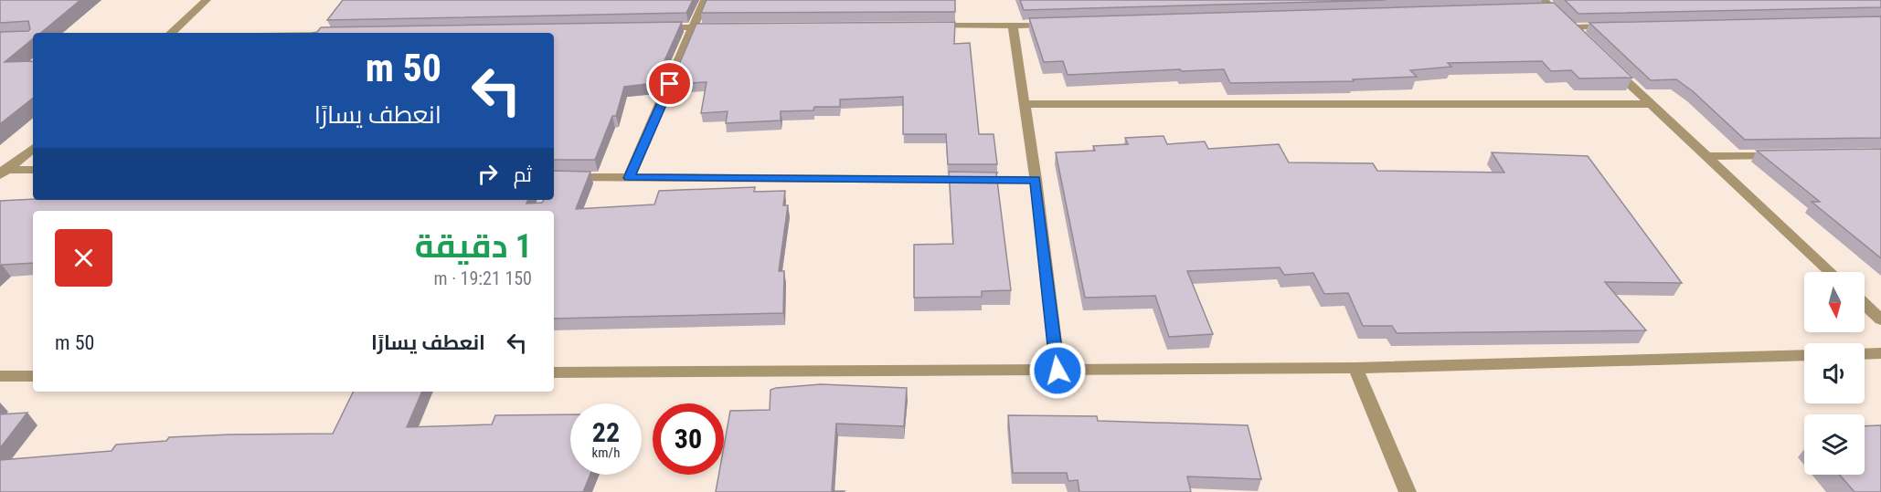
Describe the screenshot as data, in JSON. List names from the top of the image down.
{
  "north": "bottom",
  "page": {
    "turn": ["50 m", "انعطف يسارًا"],
    "then": "ثم",
    "heading": ["1 دقيقة", "150 m · 19:21"],
    "list": [
      {
        "name": "انعطف يسارًا",
        "value": "50 m"
      }
    ],
    "speed": "22 km/h",
    "limit": "30"
  }
}
